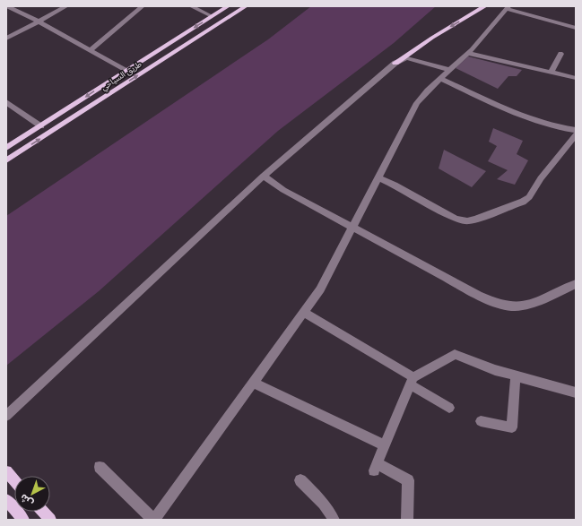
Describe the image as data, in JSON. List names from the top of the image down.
{
  "streets": {
    "main road": ["طريق السياحي"]
  },
  "north": "bottom left"
}
